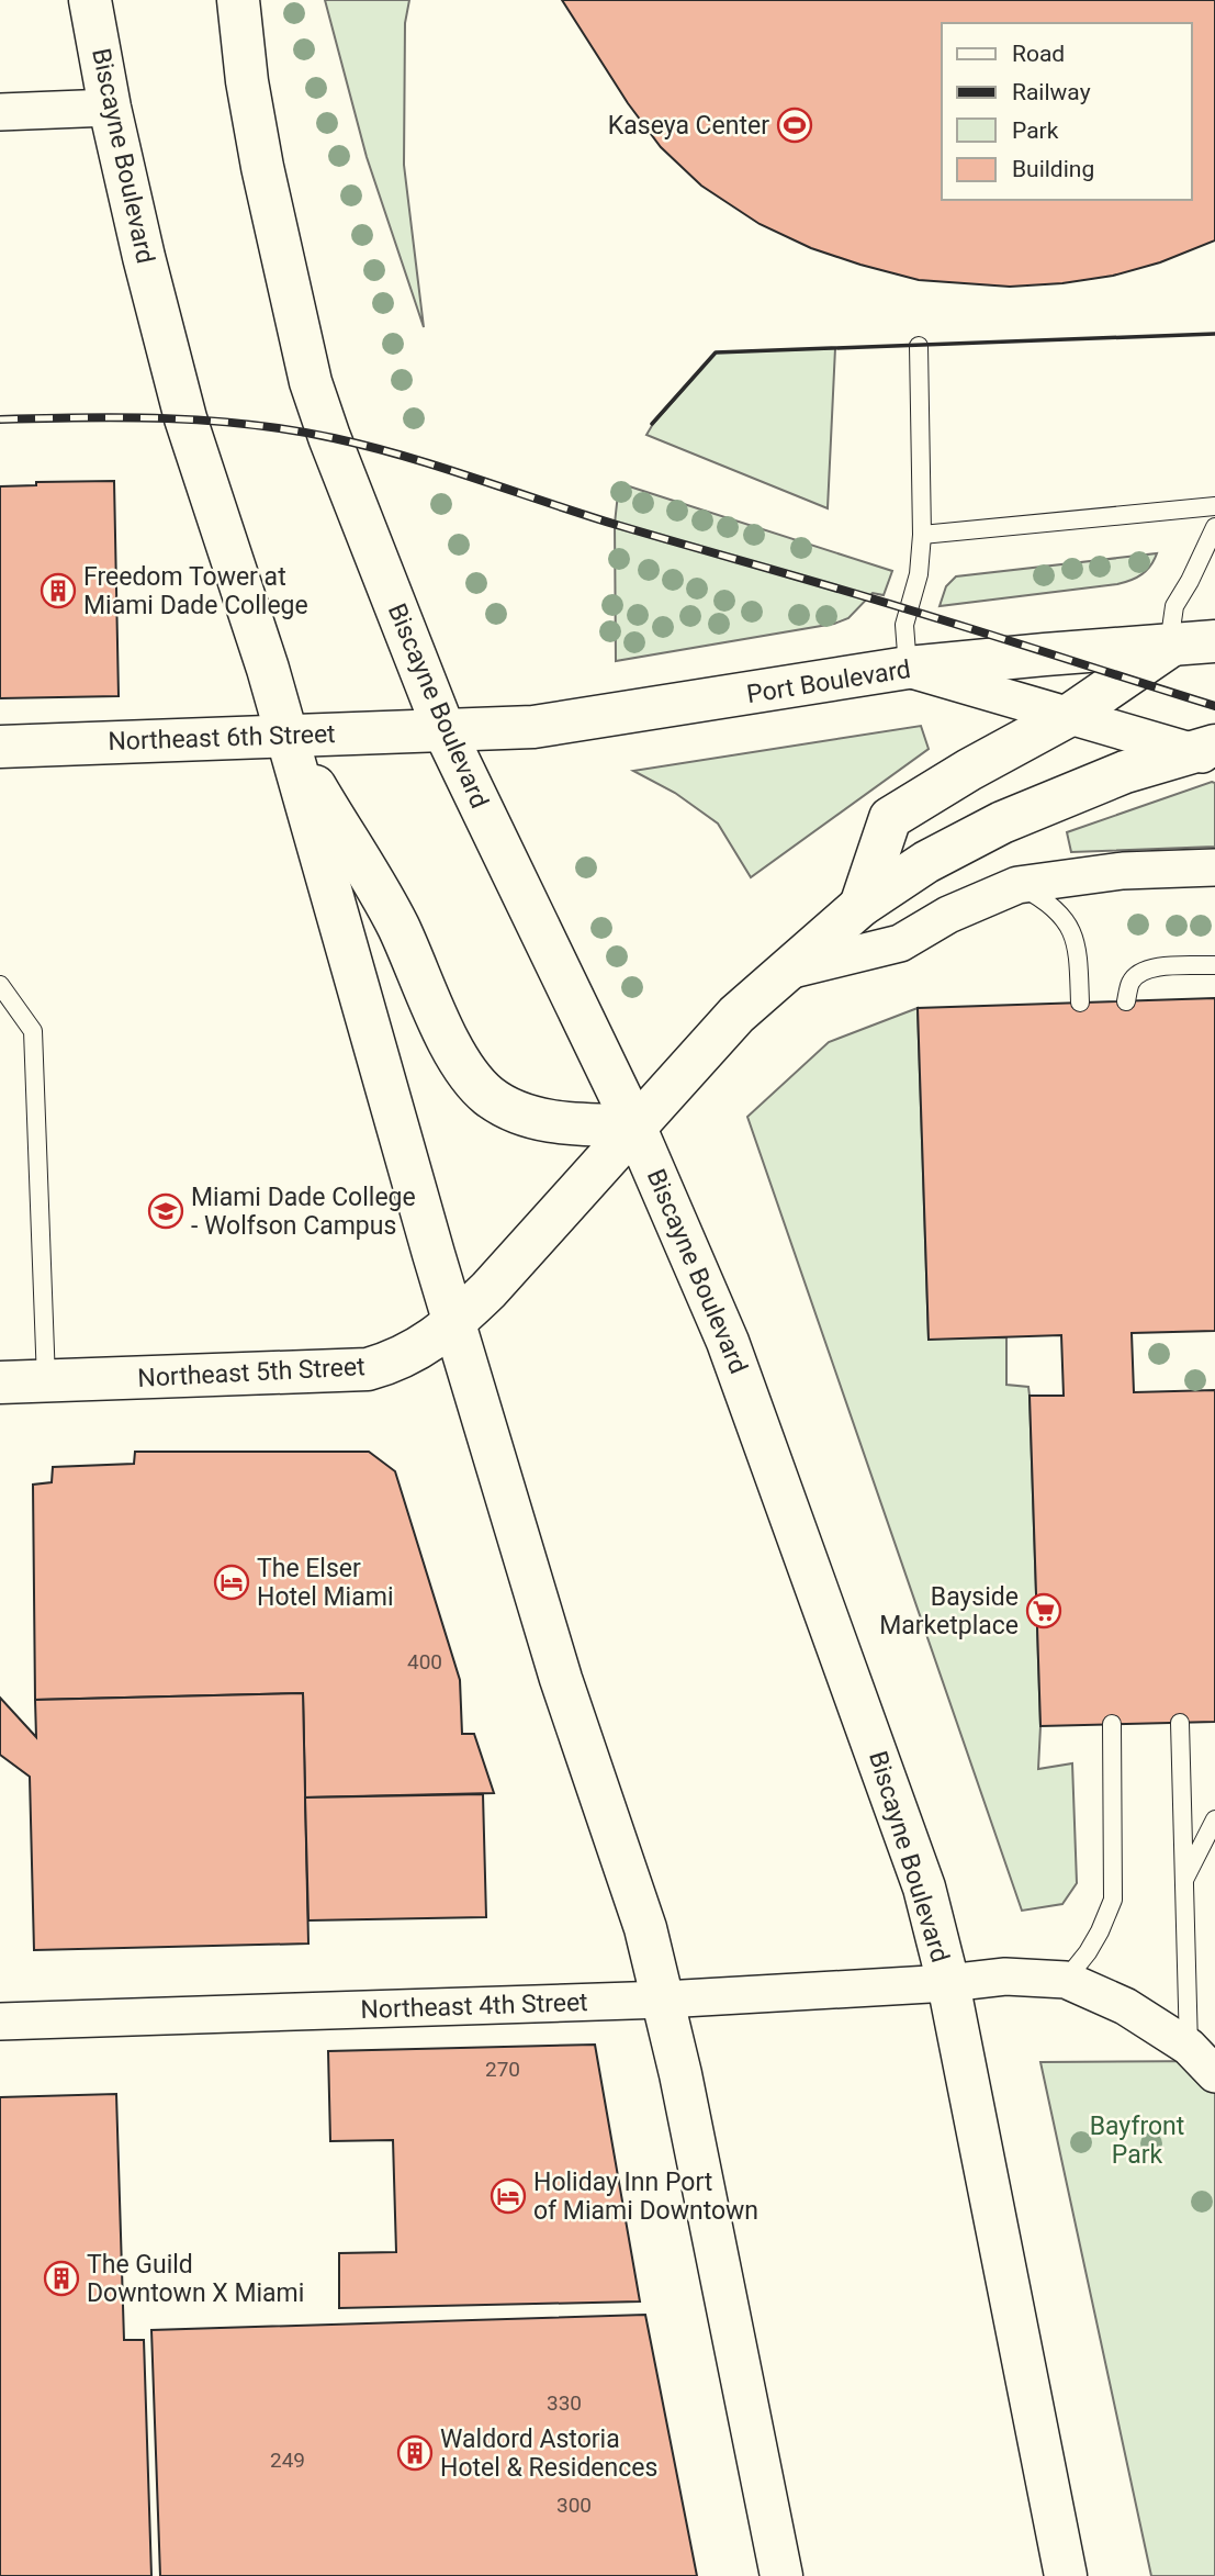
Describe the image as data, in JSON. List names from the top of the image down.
{
  "streets": {
    "main road": [
      "Biscayne Boulevard",
      "Port Boulevard",
      "Northeast 6th Street",
      "Northeast 5th Street"
    ],
    "street": ["Northeast 4th Street"]
  },
  "crossings": [
    ["Biscayne Boulevard", "Port Boulevard"],
    ["Biscayne Boulevard", "Northeast 6th Street"],
    ["Biscayne Boulevard", "Northeast 5th Street"],
    ["Biscayne Boulevard", "Northeast 4th Street"],
    ["Port Boulevard", "Northeast 6th Street"]
  ],
  "parks": ["Bayfront Park"],
  "places": {
    "sports": ["Kaseya Center"],
    "building": ["Freedom Tower at Miami Dade College", "The Guild Downtown X Miami", "Waldord Astoria Hotel & Residences"],
    "school or university": ["Miami Dade College - Wolfson Campus"],
    "hotel": ["The Elser Hotel Miami", "Holiday Inn Port of Miami Downtown"],
    "supermarket": ["Bayside Marketplace"]
  },
  "house_numbers": [
    "400",
    "270",
    "330",
    "249",
    "300"
  ],
  "legend": [
    "Road",
    "Railway",
    "Park",
    "Building"
  ]
}
